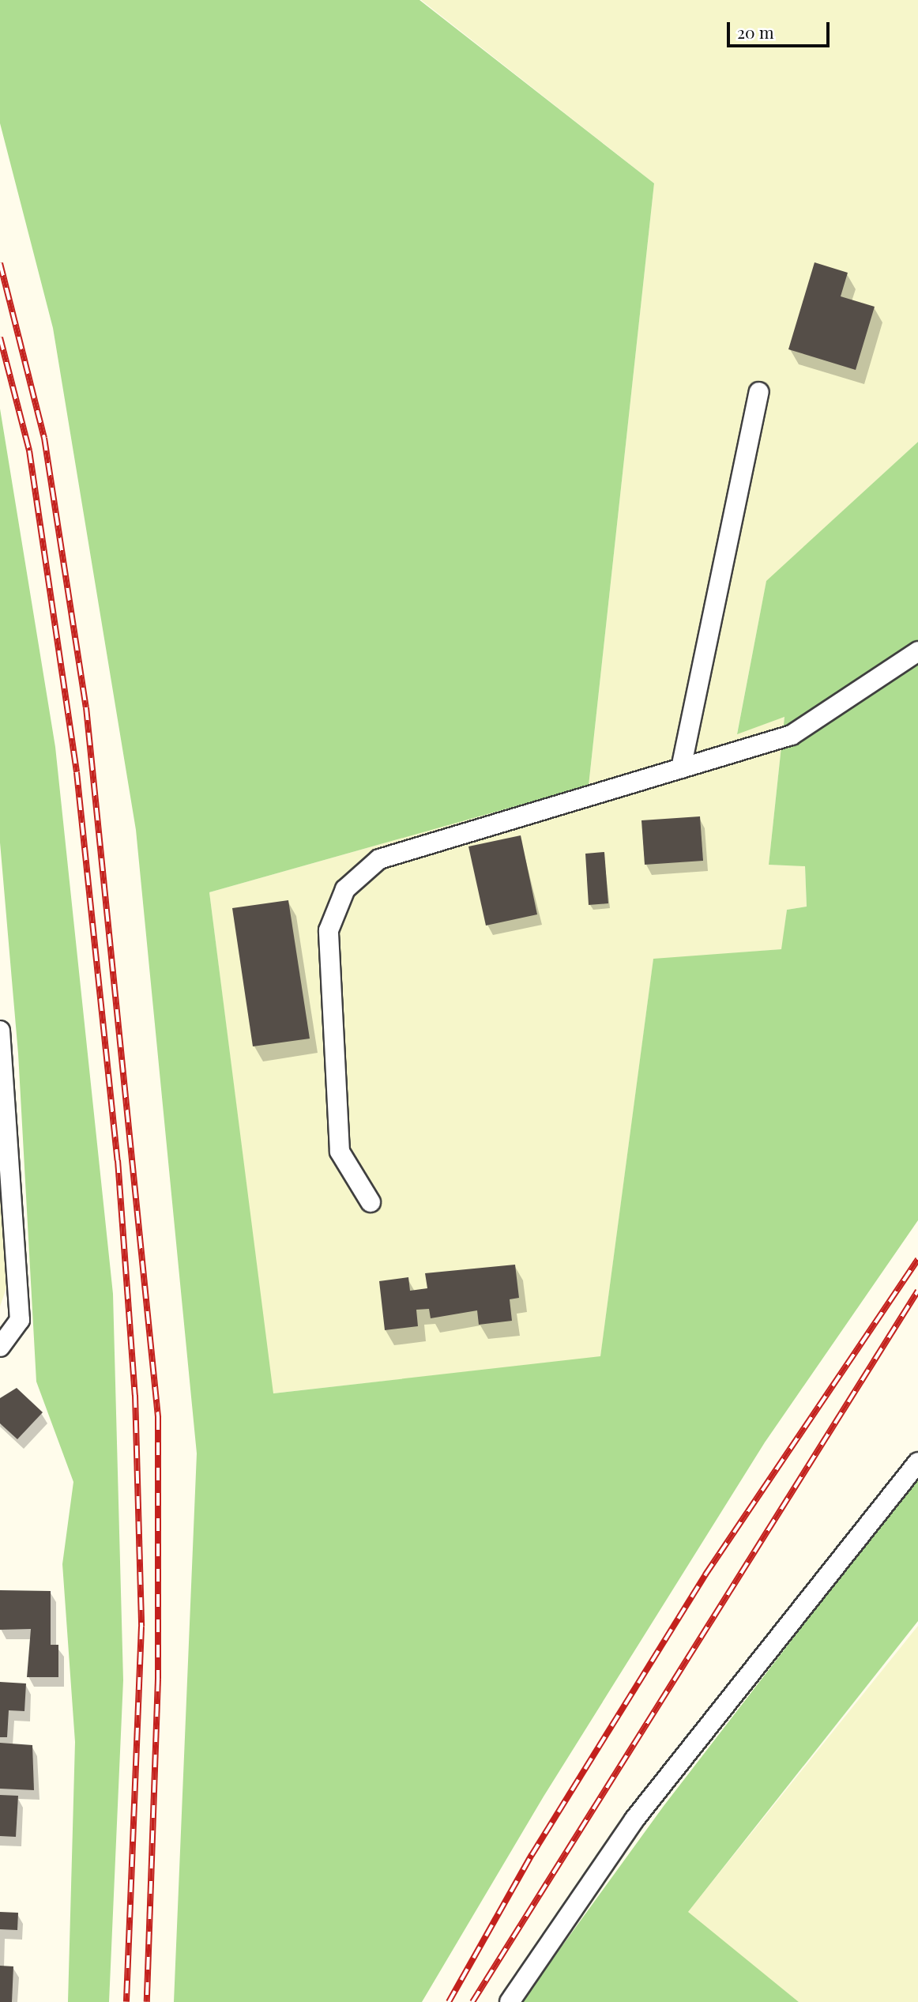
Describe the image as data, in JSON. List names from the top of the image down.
{
  "scale_bar": "20 m"
}
